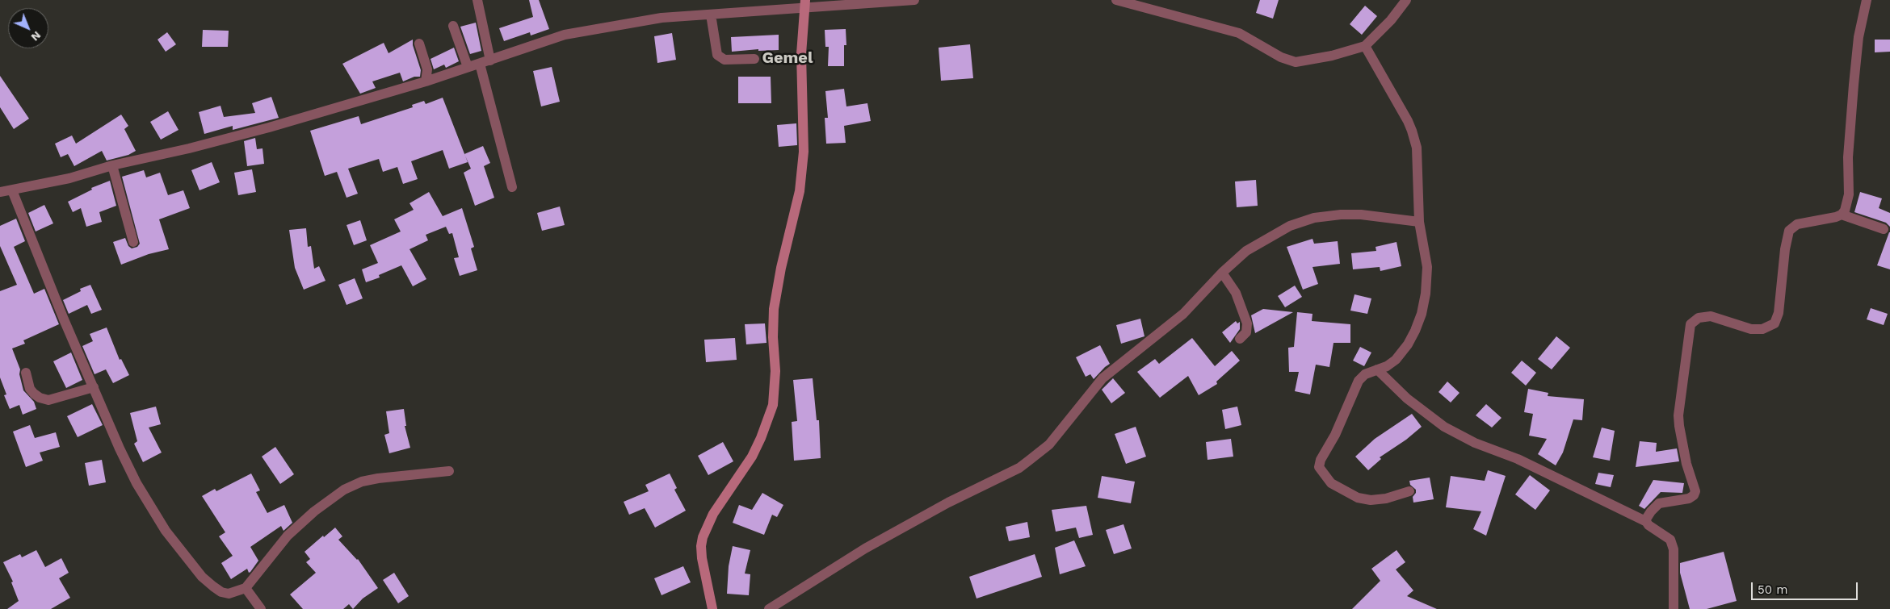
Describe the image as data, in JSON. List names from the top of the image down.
{
  "districts": ["Gemel"],
  "scale_bar": "50 m",
  "north": "bottom right"
}
